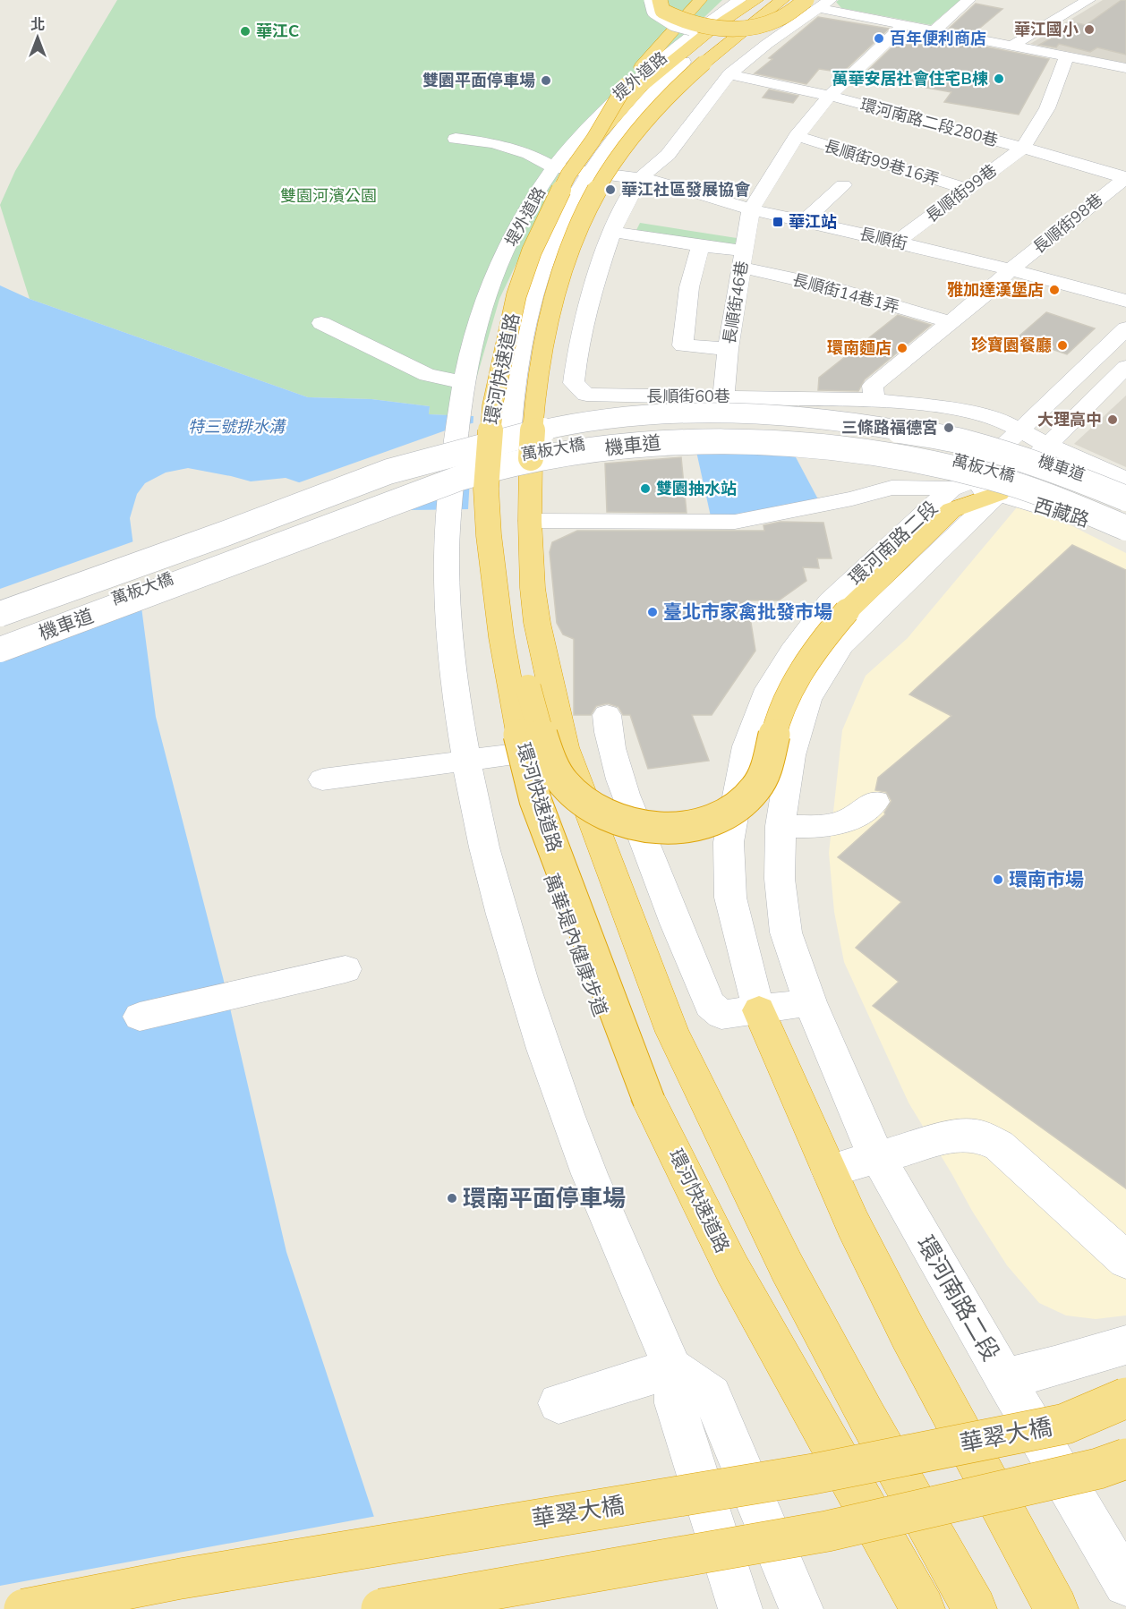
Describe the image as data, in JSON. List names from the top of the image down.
{
  "streets": {
    "highway": ["環河快速道路", "華翠大橋"],
    "street": [
      "提外道路",
      "環河南路二段280巷",
      "長順街99巷16弄",
      "長順街99巷",
      "堤外道路",
      "長順街98巷",
      "長順街",
      "長順街14巷1弄",
      "長順街46巷",
      "長順街60巷",
      "機車道",
      "萬板大橋",
      "西藏路",
      "環河南路二段",
      "萬華堤內健康步道"
    ]
  },
  "crossings": [
    ["提外道路", "堤外道路"],
    ["環河南路二段280巷", "長順街99巷"],
    ["環河南路二段280巷", "長順街98巷"],
    ["環河南路二段280巷", "長順街60巷"],
    ["長順街99巷16弄", "長順街99巷"],
    ["長順街99巷", "長順街"],
    ["堤外道路", "長順街"],
    ["堤外道路", "長順街60巷"],
    ["長順街98巷", "長順街"],
    ["長順街98巷", "長順街14巷1弄"],
    ["長順街98巷", "長順街60巷"],
    ["長順街", "長順街46巷"],
    ["長順街", "長順街60巷"],
    ["長順街14巷1弄", "長順街46巷"],
    ["長順街14巷1弄", "長順街60巷"],
    ["長順街46巷", "長順街60巷"],
    ["環河快速道路", "西藏路"],
    ["環河快速道路", "萬華堤內健康步道"],
    ["長順街60巷", "環河南路二段"],
    ["西藏路", "環河南路二段"]
  ],
  "water": ["特三號排水溝"],
  "parks": ["雙園河濱公園"],
  "places": {
    "other": [
      "華江國小",
      "華江C",
      "百年便利商店",
      "萬華安居社會住宅B棟",
      "雙園平面停車場",
      "華江社區發展協會",
      "雅加達漢堡店",
      "珍寶園餐廳",
      "環南麵店",
      "大理高中",
      "三條路福德宮",
      "雙園抽水站",
      "臺北市家禽批發市場",
      "環南市場",
      "環南平面停車場"
    ],
    "transit": ["華江站"]
  },
  "north": "top"
}
